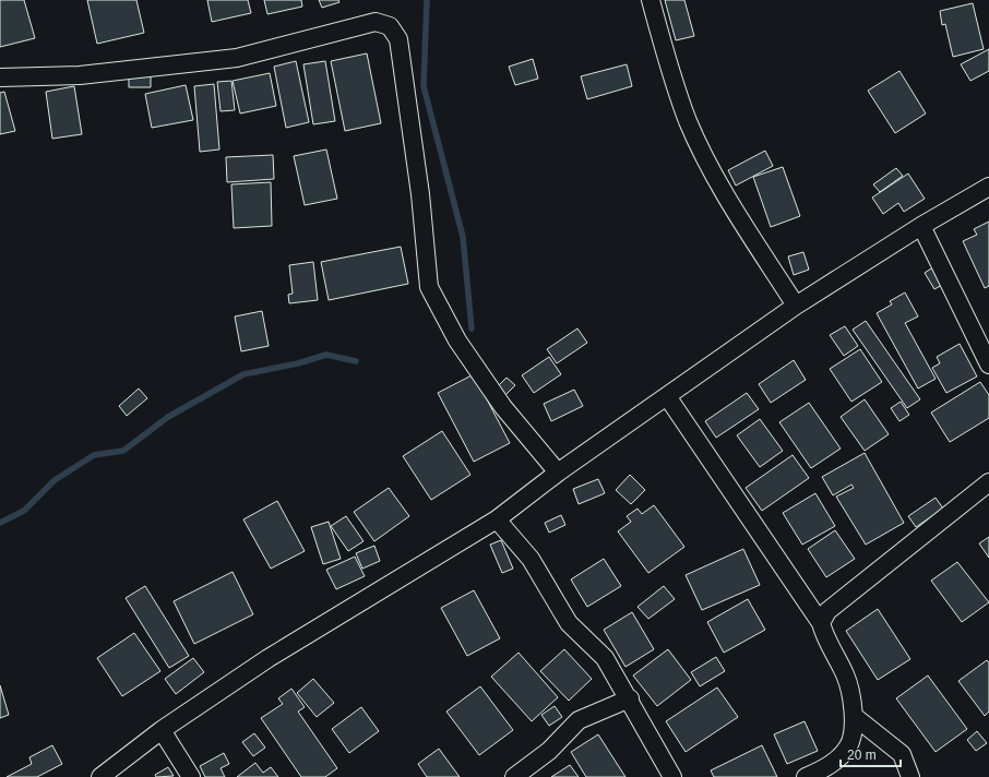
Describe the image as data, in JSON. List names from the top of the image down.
{
  "scale_bar": "20 m"
}
